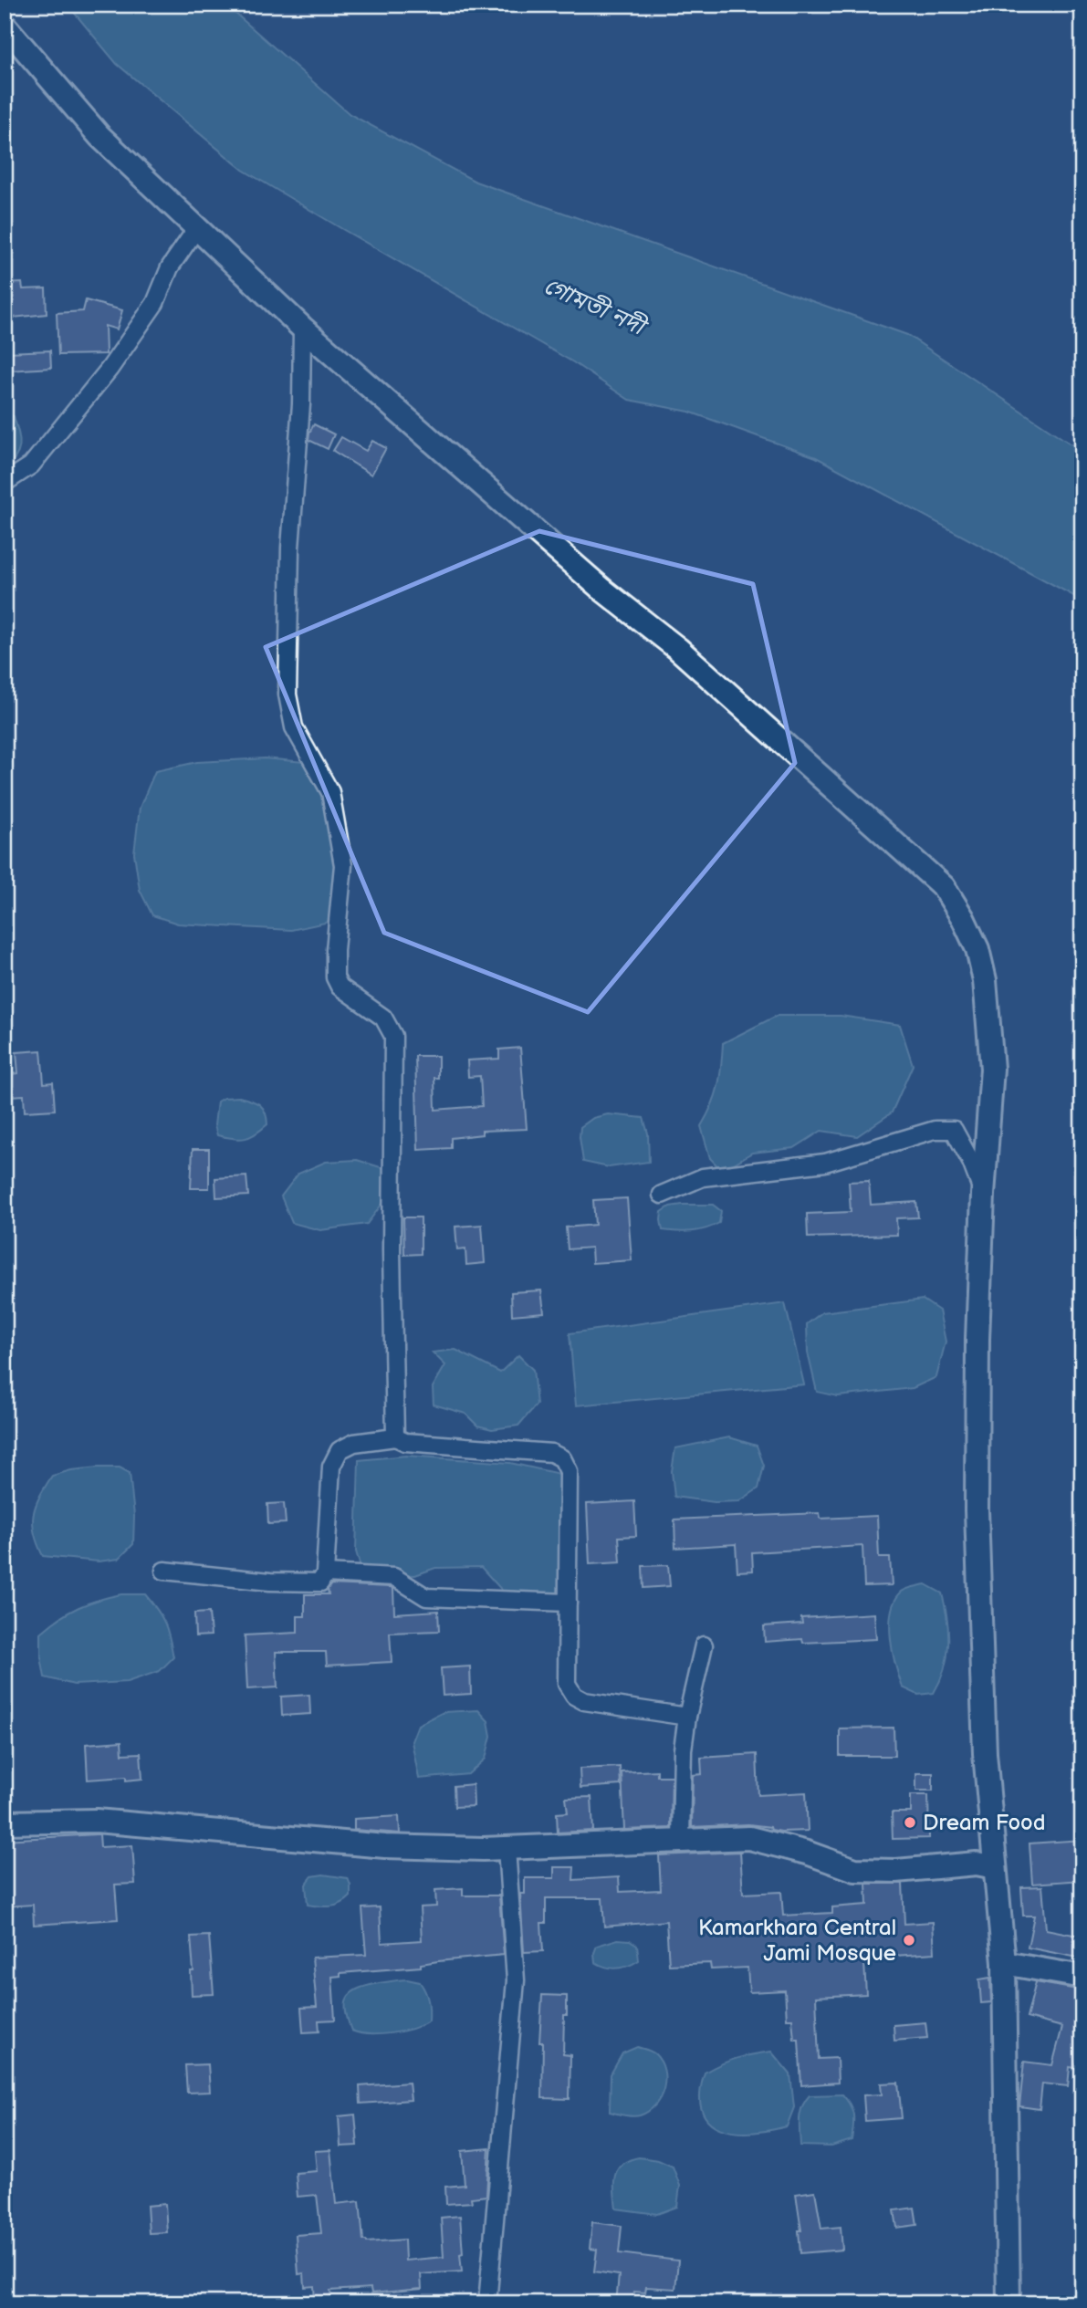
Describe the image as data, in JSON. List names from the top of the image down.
{
  "water": ["গোমতী নদী"],
  "places": ["Dream Food", "Kamarkhara Central Jami Mosque"]
}
